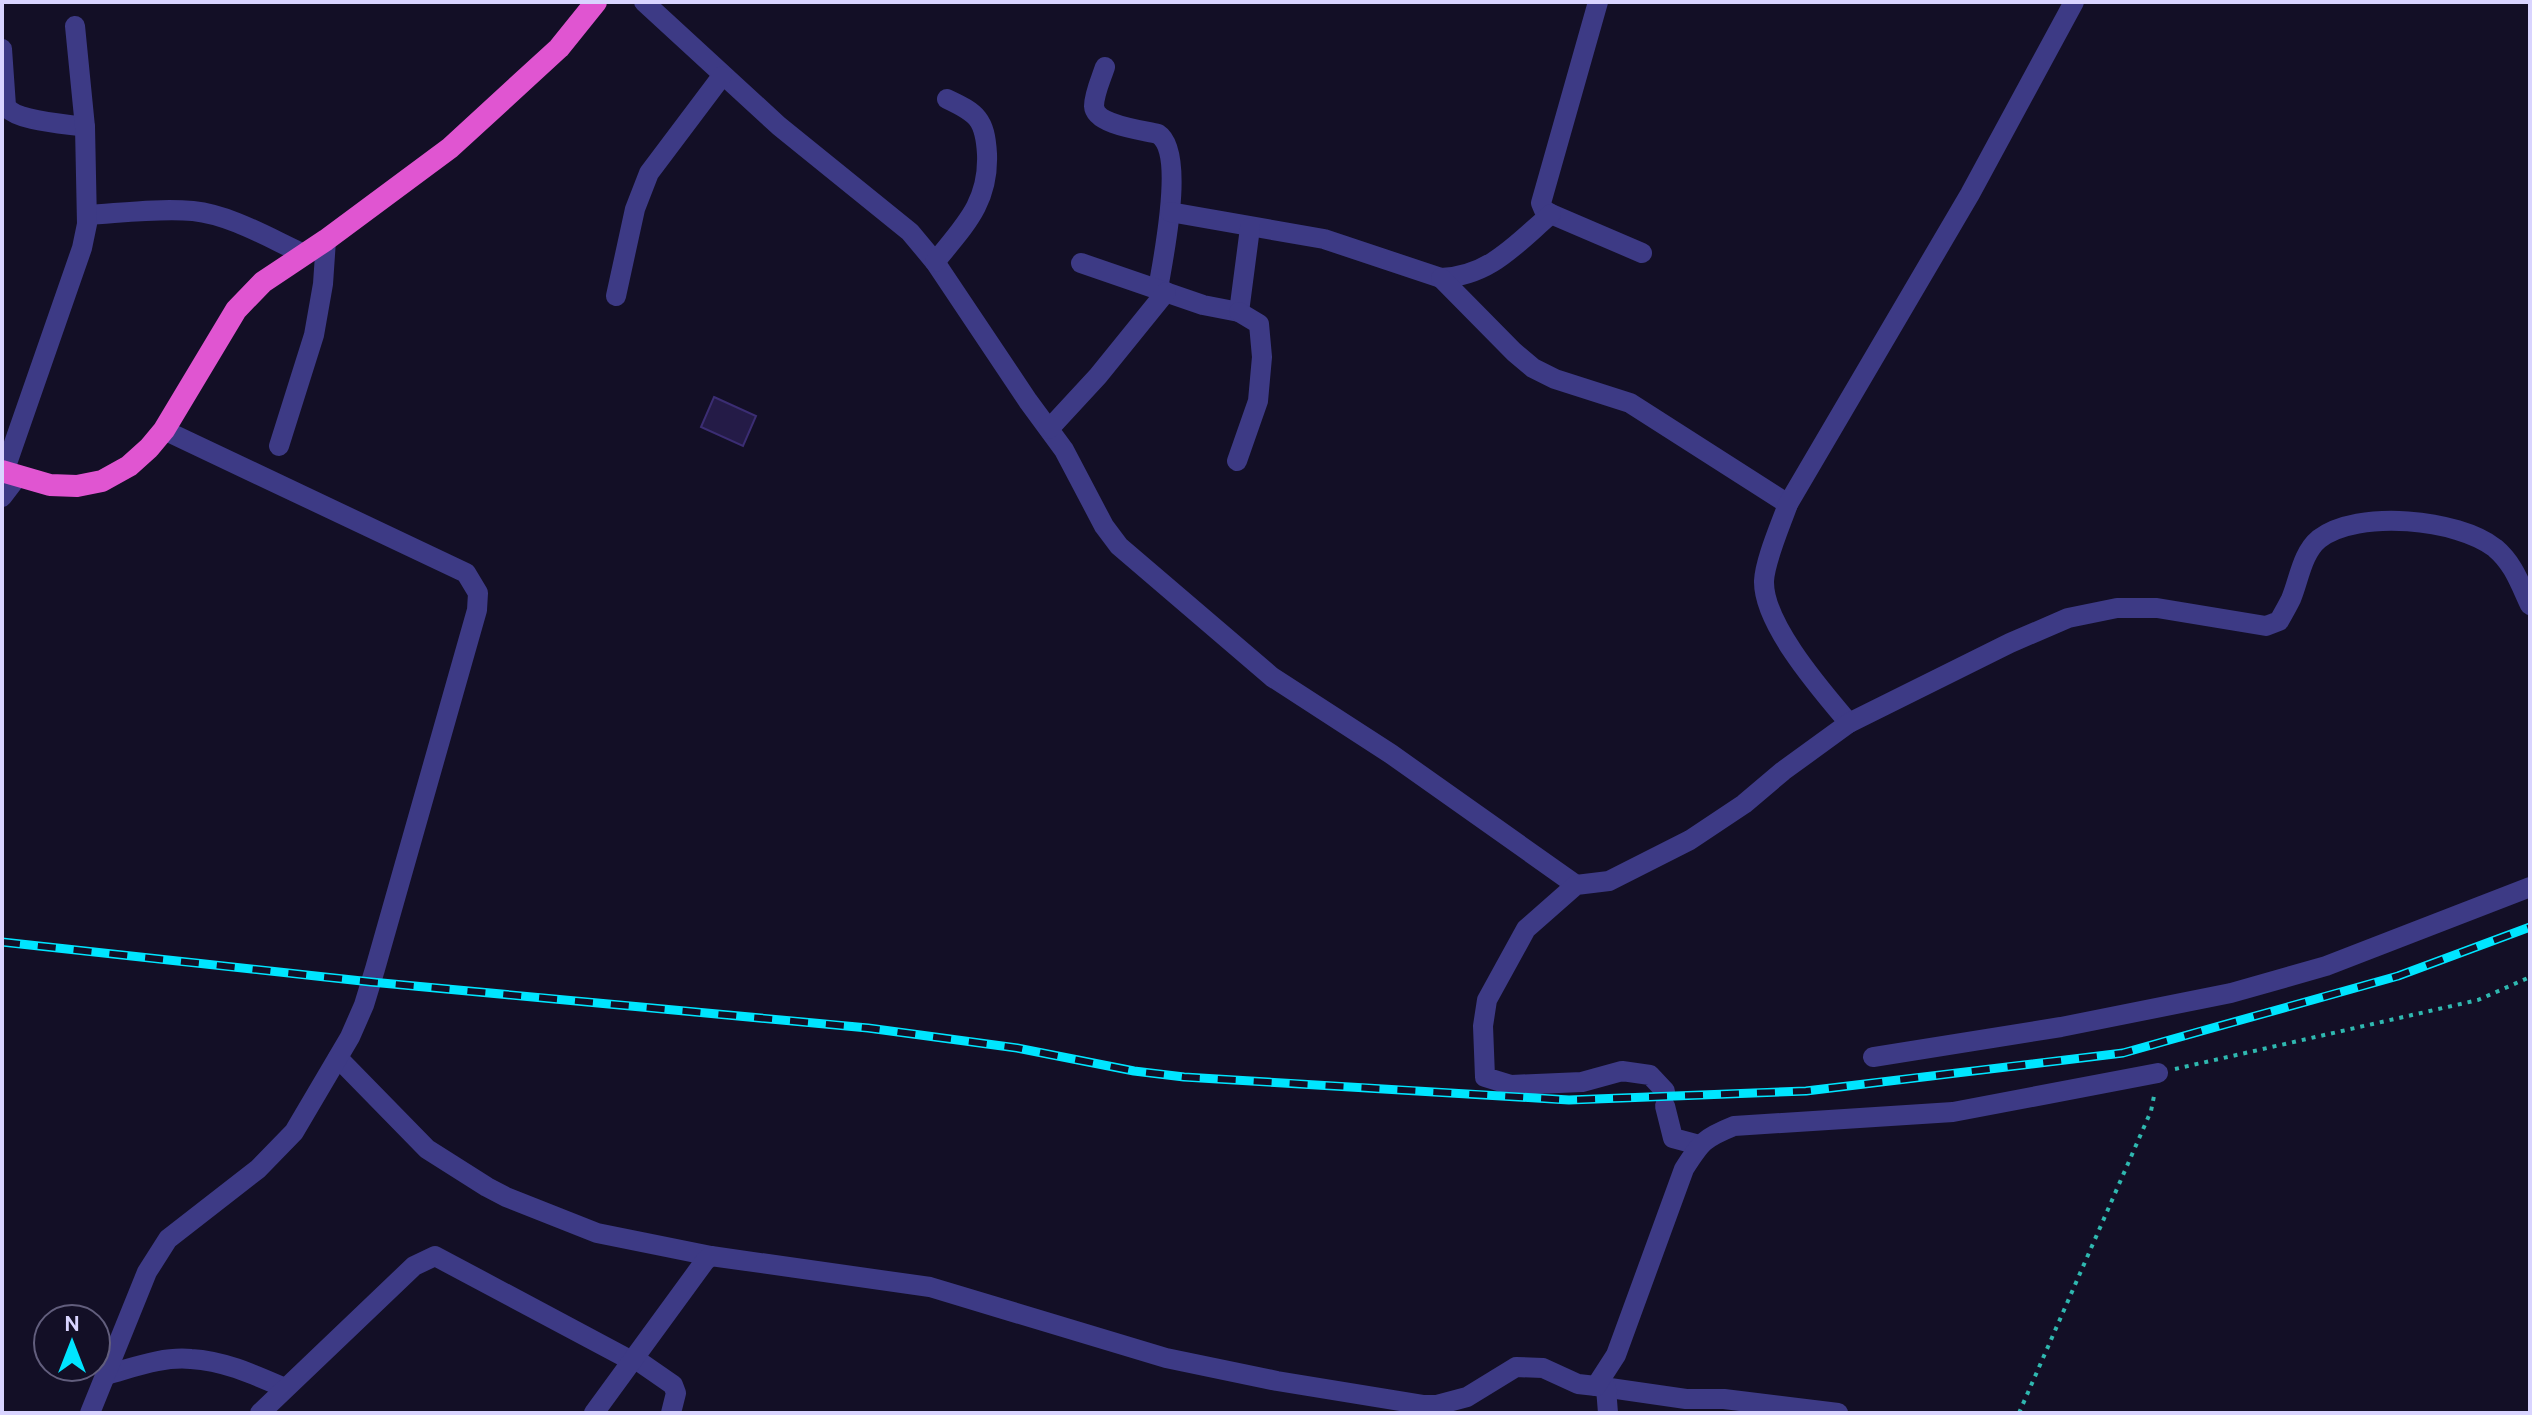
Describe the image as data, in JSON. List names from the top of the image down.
{
  "north": "top"
}
